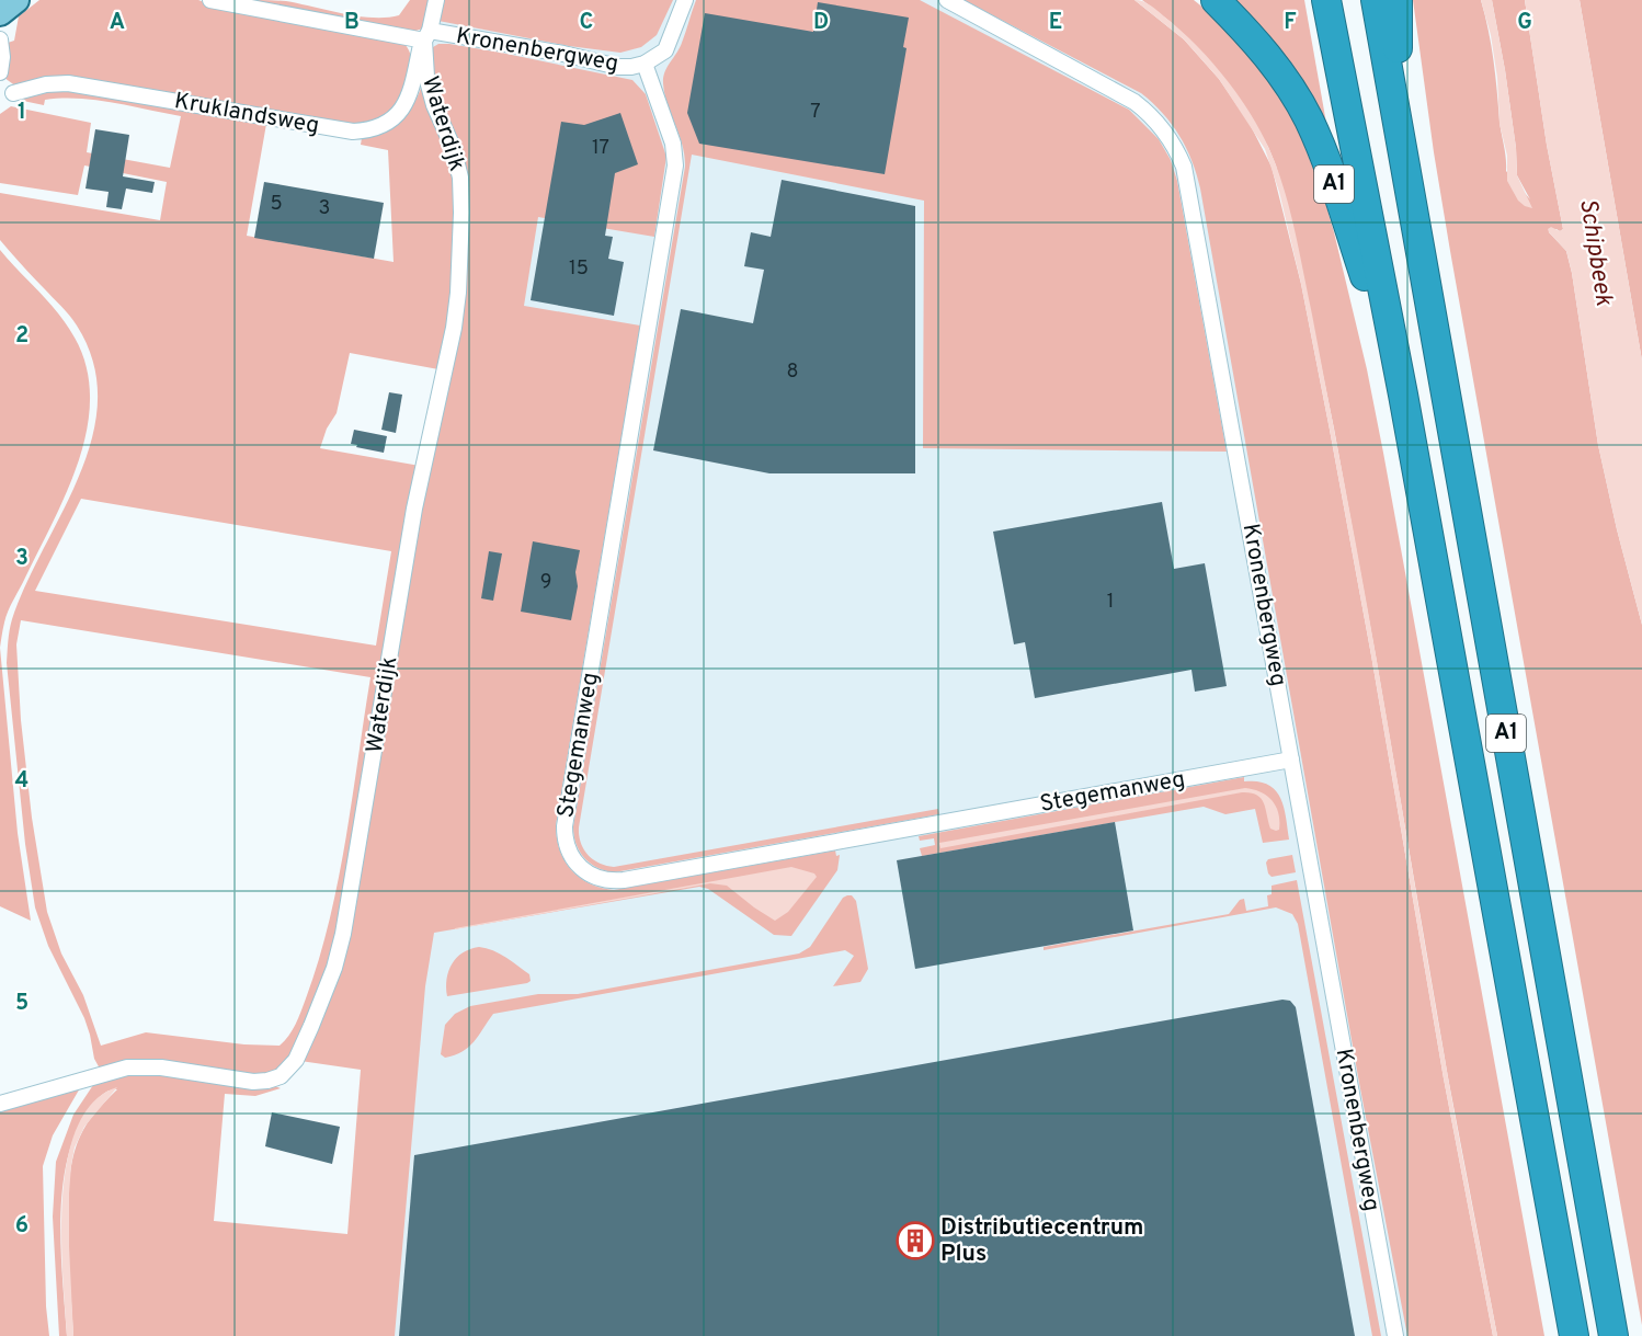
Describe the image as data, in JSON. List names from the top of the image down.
{
  "streets": {
    "highway": ["A1"],
    "street": [
      "Kronenbergweg",
      "Kruklandsweg",
      "Waterdijk",
      "Stegemanweg"
    ]
  },
  "crossings": [
    ["Kronenbergweg", "Kruklandsweg"],
    ["Kronenbergweg", "Waterdijk"],
    ["Kronenbergweg", "Stegemanweg"],
    ["Kruklandsweg", "Waterdijk"]
  ],
  "water": ["Schipbeek"],
  "places": {
    "building": ["Distributiecentrum Plus"]
  },
  "house_numbers": [
    "7",
    "17",
    "5",
    "3",
    "15",
    "8",
    "9",
    "1"
  ],
  "grid": {
    "columns": [
      "A",
      "B",
      "C",
      "D",
      "E",
      "F",
      "G"
    ],
    "rows": [
      "1",
      "2",
      "3",
      "4",
      "5",
      "6"
    ]
  }
}
